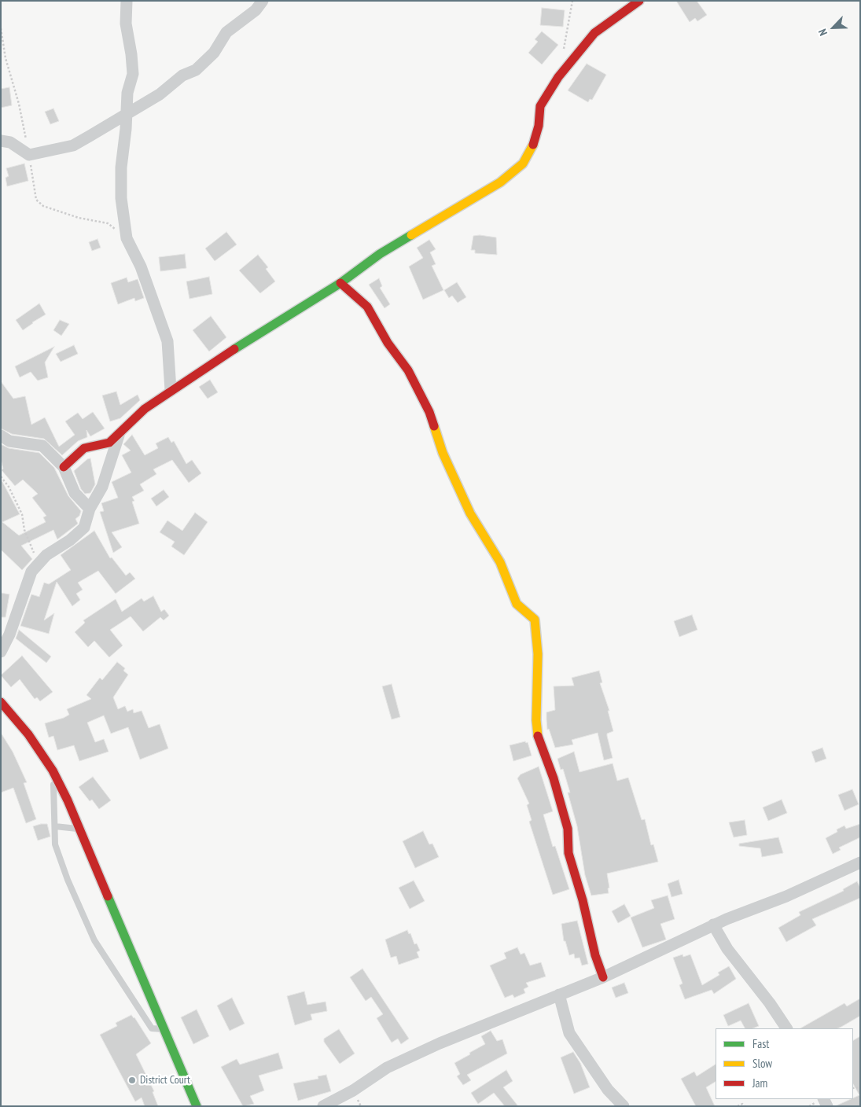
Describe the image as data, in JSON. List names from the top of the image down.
{
  "places": ["District Court"],
  "legend": ["Fast", "Slow", "Jam"],
  "north": "bottom left"
}
